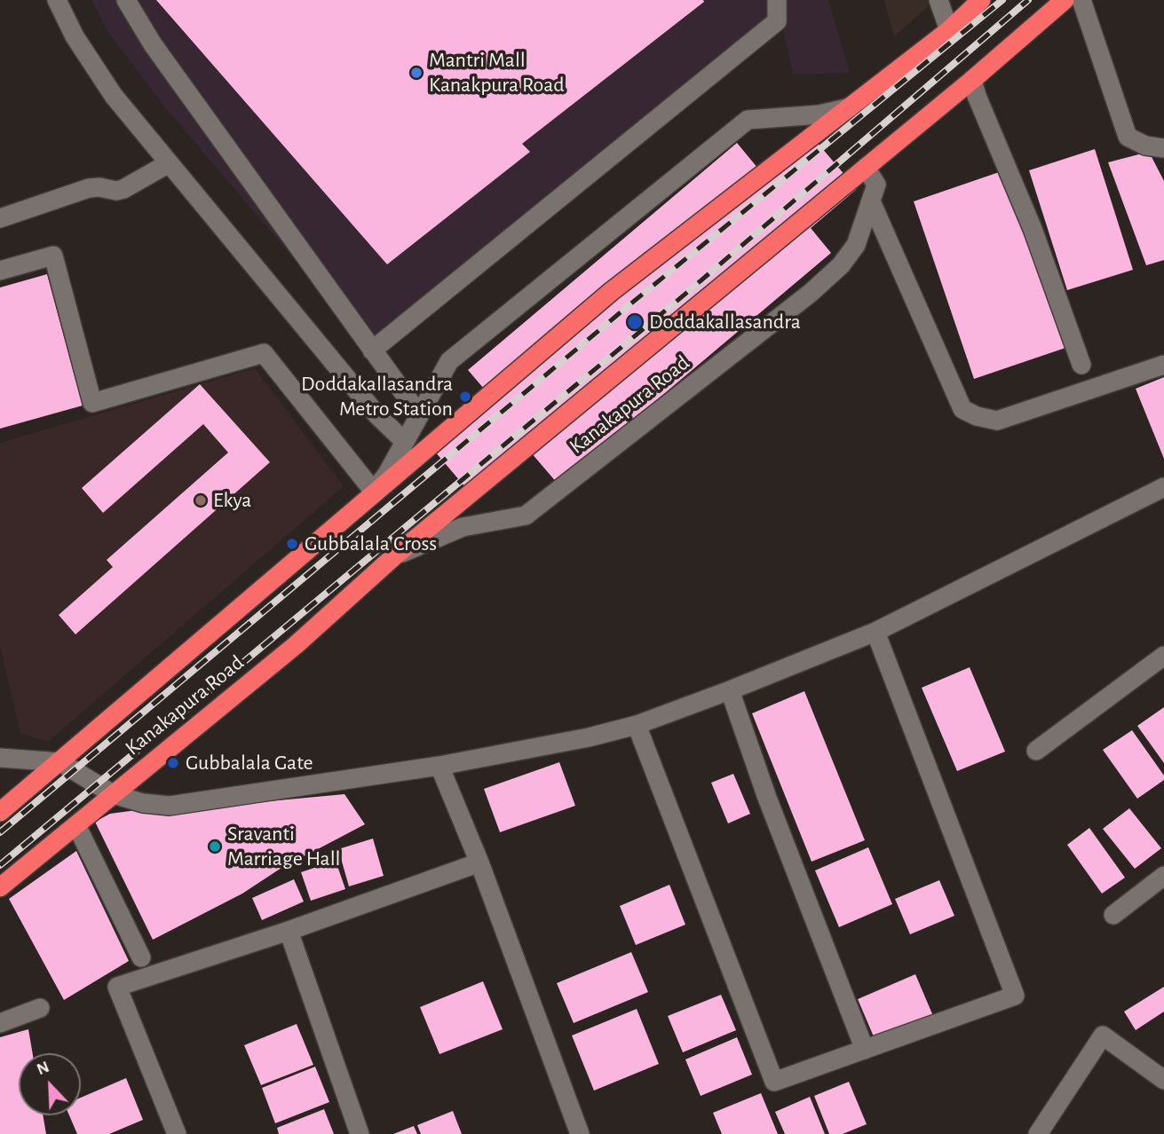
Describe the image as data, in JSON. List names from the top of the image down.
{
  "streets": {
    "highway": ["Kanakapura Road"]
  },
  "places": [
    "Mantri Mall Kanakpura Road",
    "Doddakallasandra",
    "Doddakallasandra Metro Station",
    "Ekya",
    "Gubbalala Cross",
    "Gubbalala Gate",
    "Sravanti Marriage Hall"
  ],
  "north": "top left"
}
